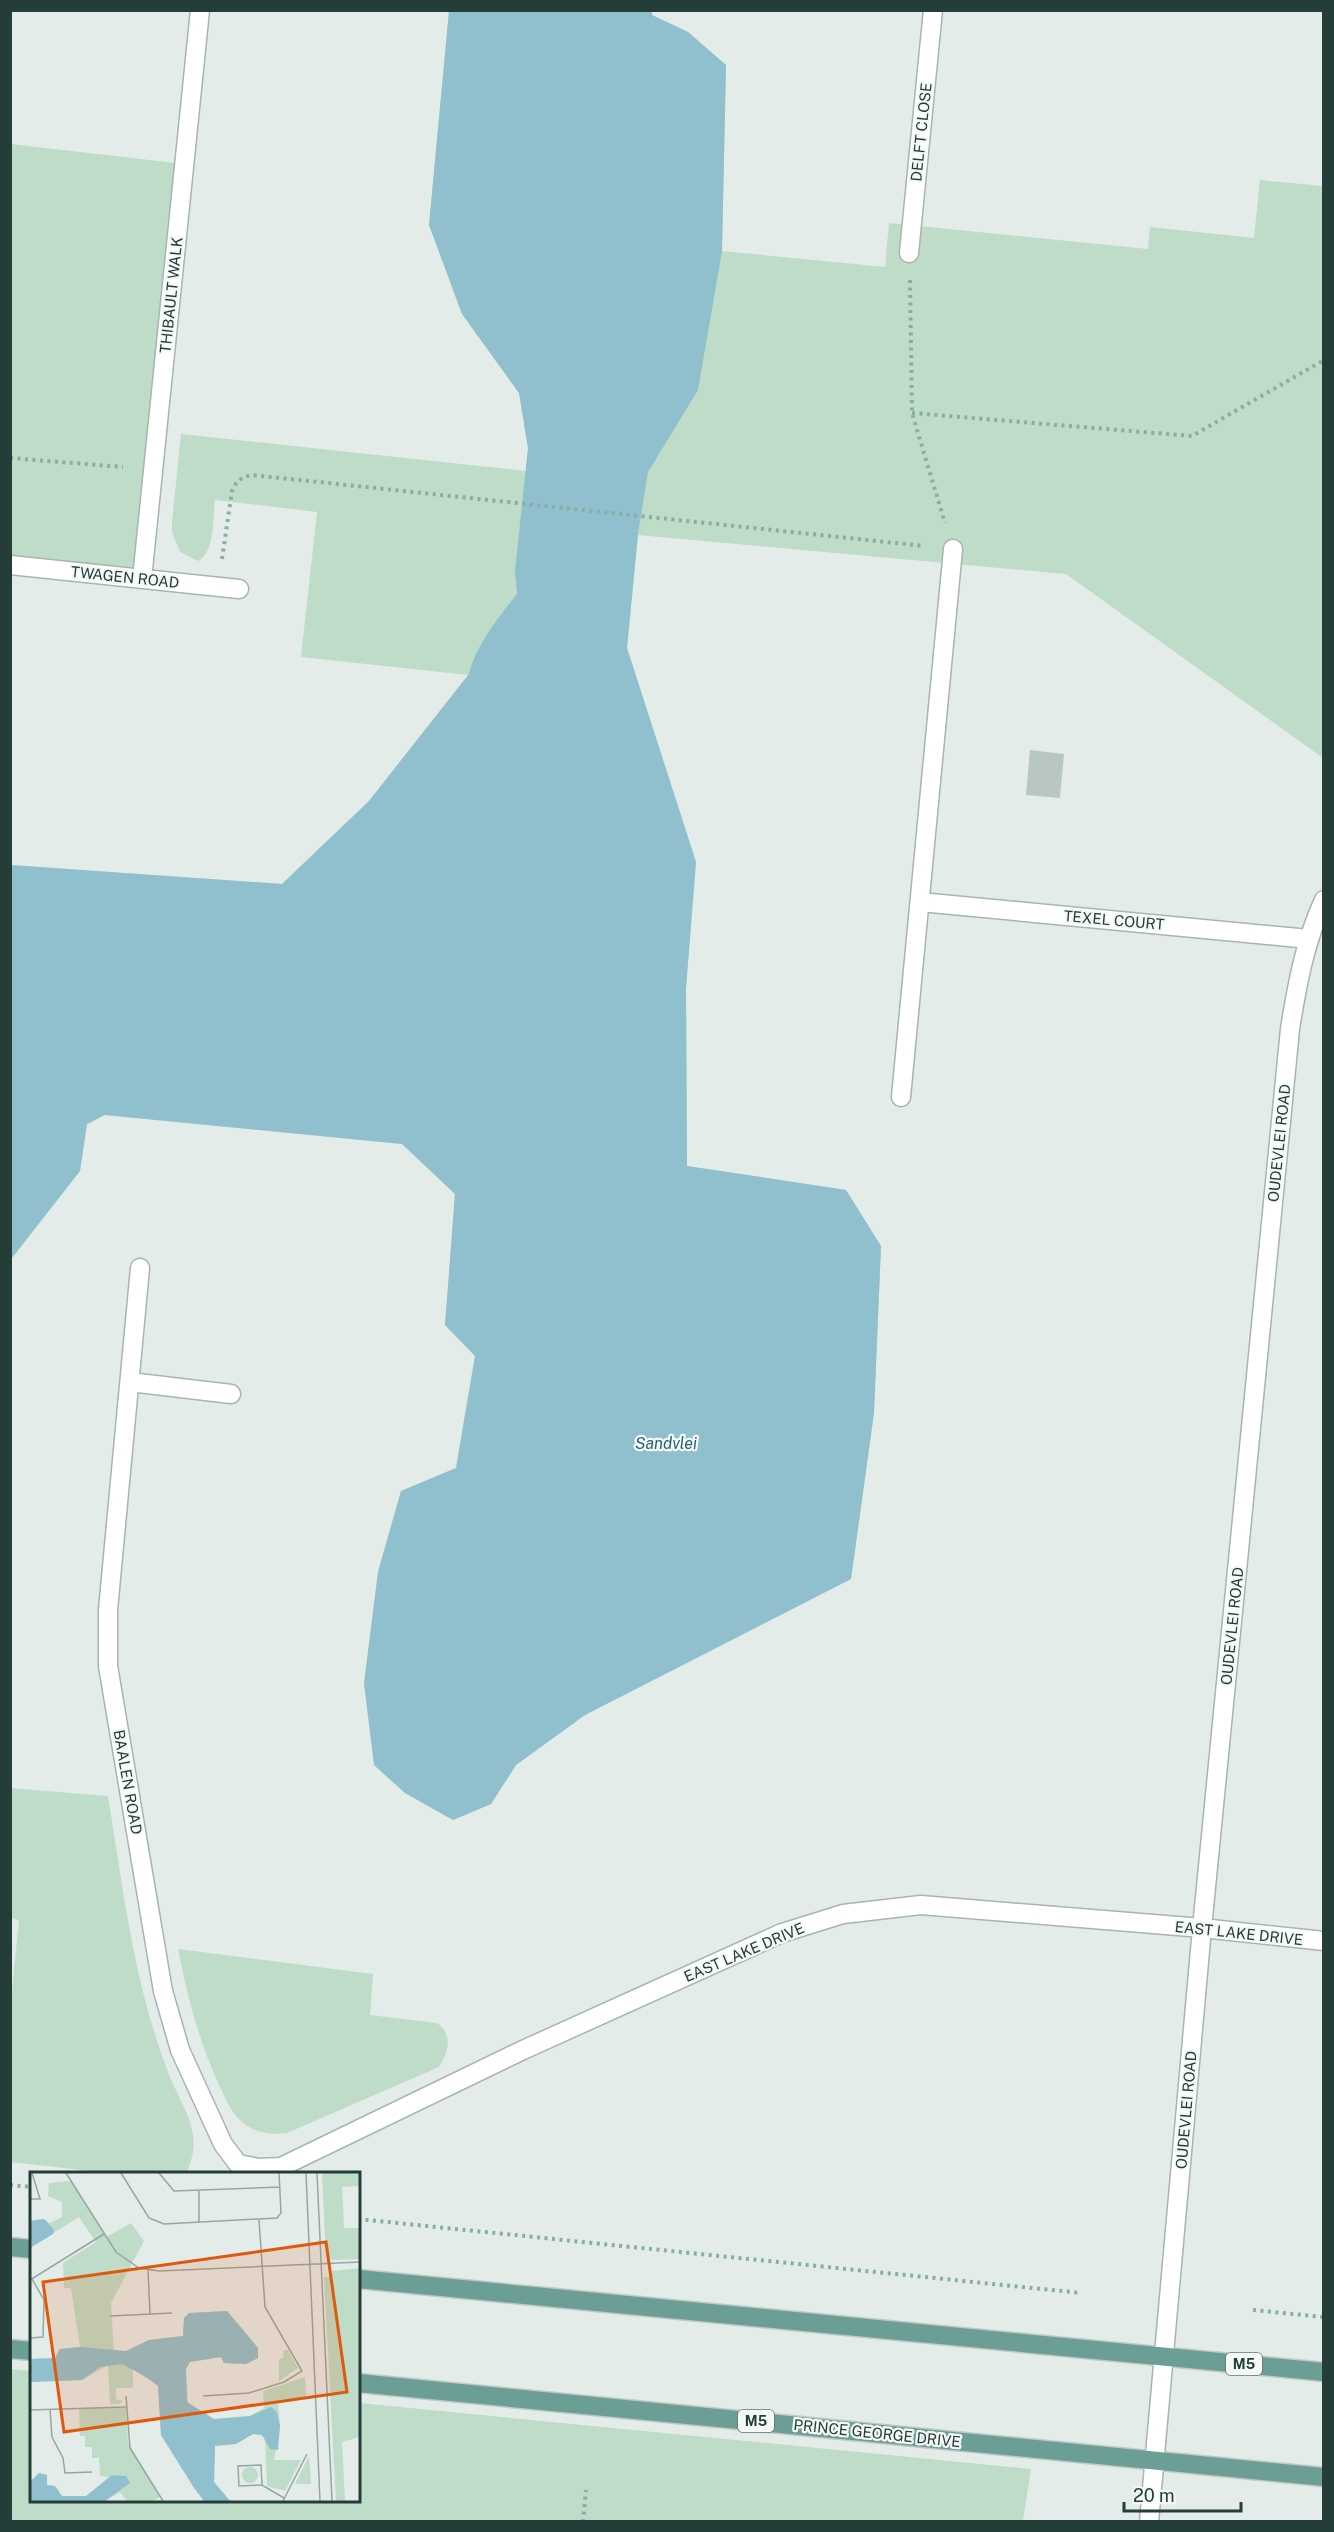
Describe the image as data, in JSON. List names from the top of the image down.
{
  "streets": {
    "main road": ["M5", "PRINCE GEORGE DRIVE"],
    "street": [
      "DELFT CLOSE",
      "THIBAULT WALK",
      "TWAGEN ROAD",
      "TEXEL COURT",
      "OUDEVLEI ROAD",
      "BAALEN ROAD",
      "EAST LAKE DRIVE"
    ]
  },
  "crossings": [
    ["THIBAULT WALK", "TWAGEN ROAD"],
    ["TEXEL COURT", "OUDEVLEI ROAD"],
    ["OUDEVLEI ROAD", "EAST LAKE DRIVE"],
    ["OUDEVLEI ROAD", "M5"],
    ["OUDEVLEI ROAD", "PRINCE GEORGE DRIVE"],
    ["BAALEN ROAD", "EAST LAKE DRIVE"]
  ],
  "water": ["Sandvlei"],
  "scale_bar": "20 m"
}
